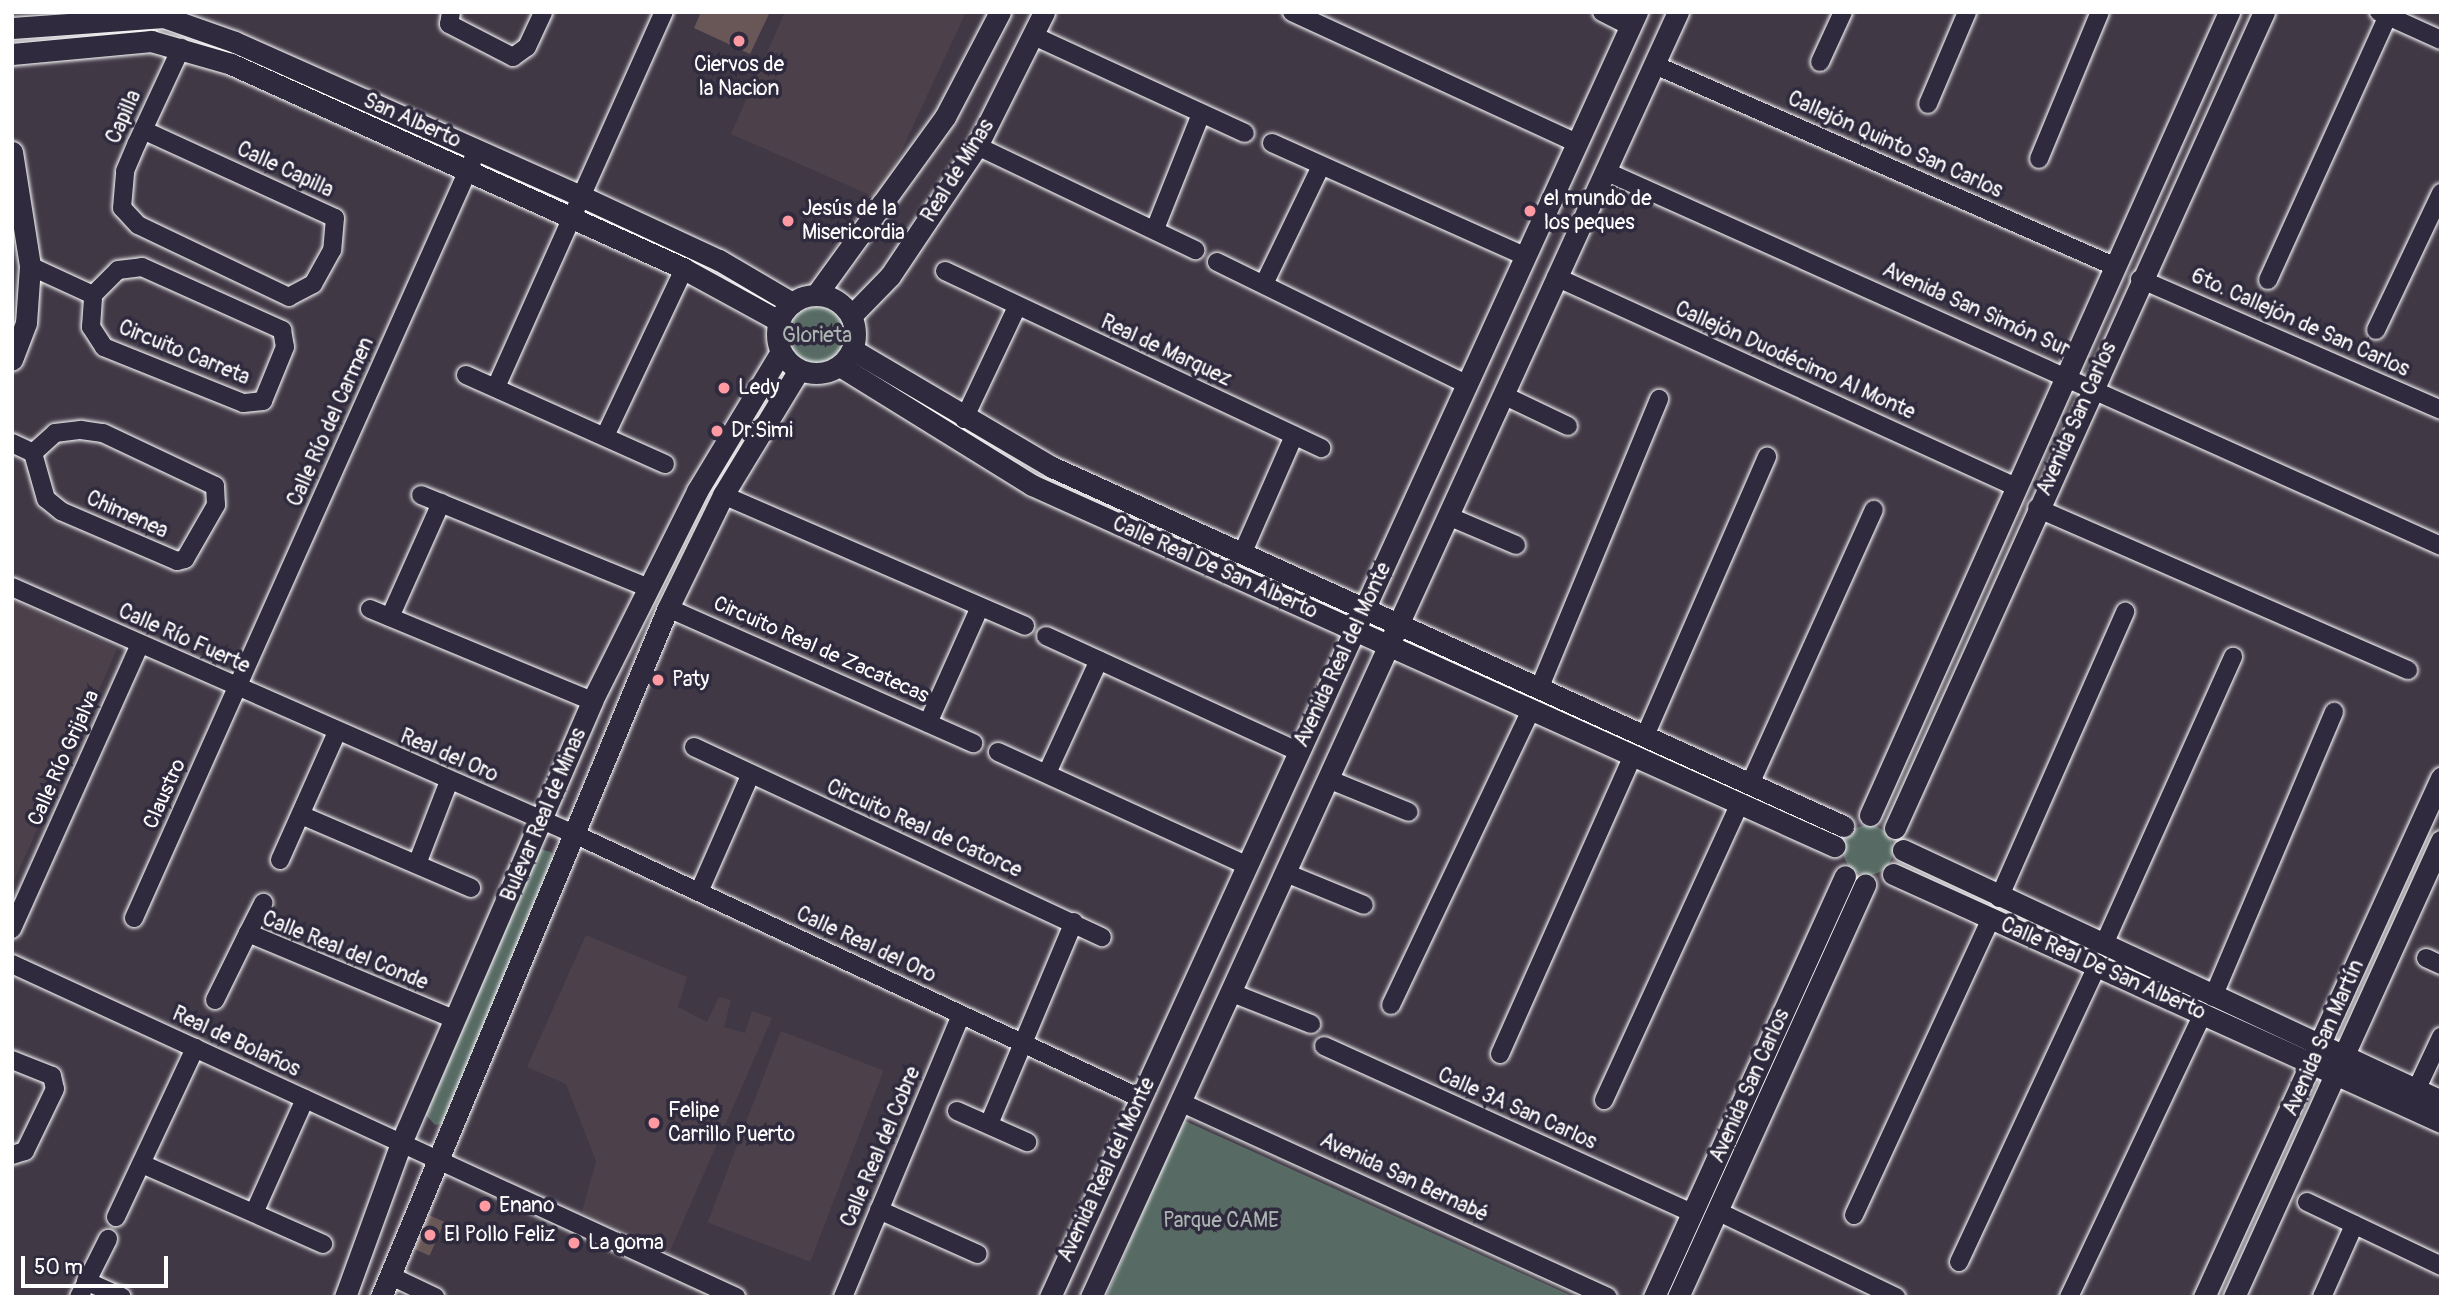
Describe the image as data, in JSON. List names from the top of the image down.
{
  "streets": {
    "street": [
      "Capilla",
      "San Alberto",
      "Callejón Quinto San Carlos",
      "Calle Capilla",
      "Real de Minas",
      "Avenida San Simón Sur",
      "6to. Callejón de San Carlos",
      "Real de Marquez",
      "Circuito Carreta",
      "Callejón Duodécimo Al Monte",
      "Avenida San Carlos",
      "Calle Río del Carmen",
      "Chimenea",
      "Calle Real De San Alberto",
      "Calle Río Fuerte",
      "Circuito Real de Zacatecas",
      "Avenida Real del Monte",
      "Real del Oro",
      "Calle Río Grijalva",
      "Claustro",
      "Bulevar Real de Minas",
      "Circuito Real de Catorce",
      "Calle Real del Oro",
      "Calle Real del Conde",
      "Avenida San Martín",
      "Real de Bolaños",
      "Calle 3A San Carlos",
      "Calle Real del Cobre",
      "Avenida San Bernabé"
    ]
  },
  "crossings": [
    ["Capilla", "San Alberto"],
    ["Capilla", "Calle Capilla"],
    ["San Alberto", "Real de Minas"],
    ["San Alberto", "Calle Río del Carmen"],
    ["San Alberto", "Calle Real De San Alberto"],
    ["San Alberto", "Bulevar Real de Minas"],
    ["Callejón Quinto San Carlos", "Avenida San Carlos"],
    ["Callejón Quinto San Carlos", "Avenida Real del Monte"],
    ["Real de Minas", "Calle Real De San Alberto"],
    ["Real de Minas", "Bulevar Real de Minas"],
    ["Avenida San Simón Sur", "Avenida San Carlos"],
    ["Avenida San Simón Sur", "Avenida Real del Monte"],
    ["6to. Callejón de San Carlos", "Avenida San Carlos"],
    ["Callejón Duodécimo Al Monte", "Avenida San Carlos"],
    ["Callejón Duodécimo Al Monte", "Avenida Real del Monte"],
    ["Avenida San Carlos", "Calle Real De San Alberto"],
    ["Avenida San Carlos", "Calle 3A San Carlos"],
    ["Calle Río del Carmen", "Calle Río Fuerte"],
    ["Calle Río del Carmen", "Claustro"],
    ["Calle Real De San Alberto", "Avenida Real del Monte"],
    ["Calle Real De San Alberto", "Bulevar Real de Minas"],
    ["Calle Real De San Alberto", "Avenida San Martín"],
    ["Calle Río Fuerte", "Real del Oro"],
    ["Calle Río Fuerte", "Calle Río Grijalva"],
    ["Calle Río Fuerte", "Claustro"],
    ["Circuito Real de Zacatecas", "Bulevar Real de Minas"],
    ["Avenida Real del Monte", "Calle Real del Oro"],
    ["Avenida Real del Monte", "Avenida San Bernabé"],
    ["Real del Oro", "Bulevar Real de Minas"],
    ["Real del Oro", "Calle Real del Oro"],
    ["Bulevar Real de Minas", "Calle Real del Oro"],
    ["Bulevar Real de Minas", "Calle Real del Conde"],
    ["Bulevar Real de Minas", "Real de Bolaños"],
    ["Calle Real del Oro", "Calle Real del Cobre"]
  ],
  "parks": ["Glorieta", "Parque CAME"],
  "places": [
    "Ciervos de la Nacion",
    "el mundo de los peques",
    "Jesús de la Misericordia",
    "Ledy",
    "Dr.Simi",
    "Paty",
    "Felipe Carrillo Puerto",
    "Enano",
    "El Pollo Feliz",
    "La goma"
  ],
  "scale_bar": "50 m"
}
